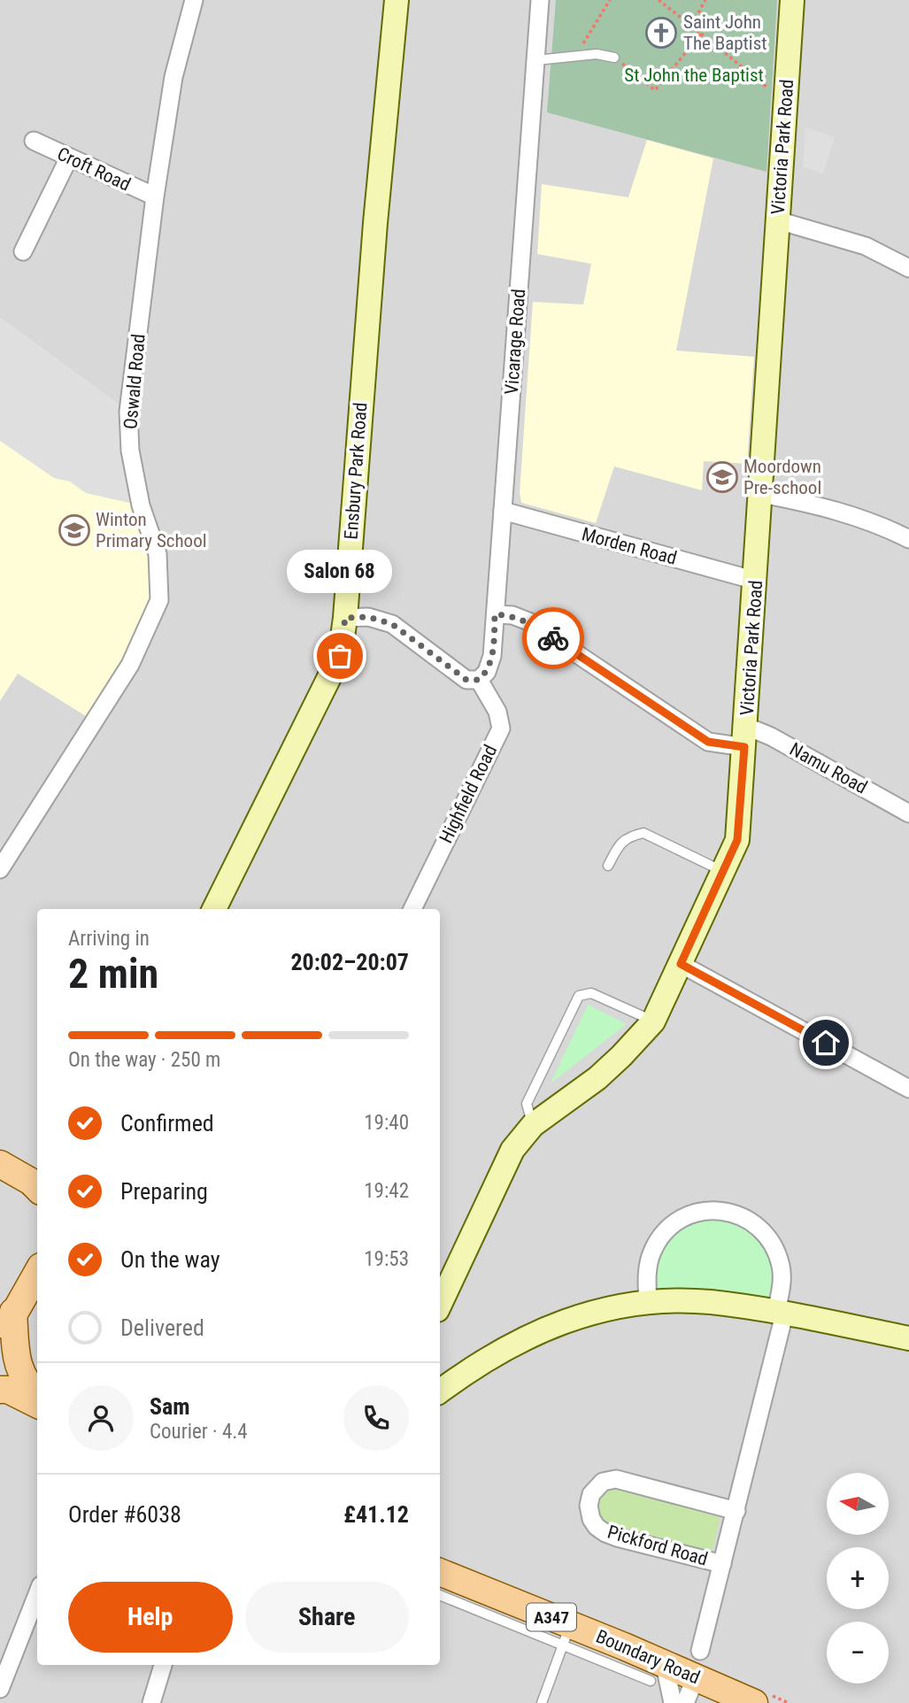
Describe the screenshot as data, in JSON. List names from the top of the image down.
{
  "streets": {
    "main road": ["A347", "Boundary Road"],
    "street": [
      "Victoria Park Road",
      "Croft Road",
      "Vicarage Road",
      "Oswald Road",
      "Ensbury Park Road",
      "Morden Road",
      "Namu Road",
      "Highfield Road",
      "Pickford Road"
    ]
  },
  "crossings": [
    ["Victoria Park Road", "Morden Road"],
    ["Victoria Park Road", "Namu Road"],
    ["Croft Road", "Oswald Road"],
    ["Vicarage Road", "Morden Road"],
    ["Vicarage Road", "Namu Road"],
    ["Vicarage Road", "Highfield Road"]
  ],
  "parks": ["St John the Baptist"],
  "places": {
    "church": ["Saint John The Baptist"],
    "school or university": ["Moordown Pre-school", "Winton Primary School"],
    "other": ["Salon 68"]
  },
  "north": "left",
  "page": {
    "bubble": "Salon 68",
    "heading": ["2 min", "Arriving in", "20:02–20:07"],
    "panel": [
      "Sam",
      "Courier · 4.4",
      "Order #6038",
      "£41.12"
    ],
    "bar": "On the way · 250 m",
    "list": [
      ["Confirmed", "19:40"],
      ["Preparing", "19:42"],
      ["On the way", "19:53"],
      "Delivered"
    ],
    "map_buttons": ["+", "−"],
    "buttons": ["Help", "Share"]
  }
}
